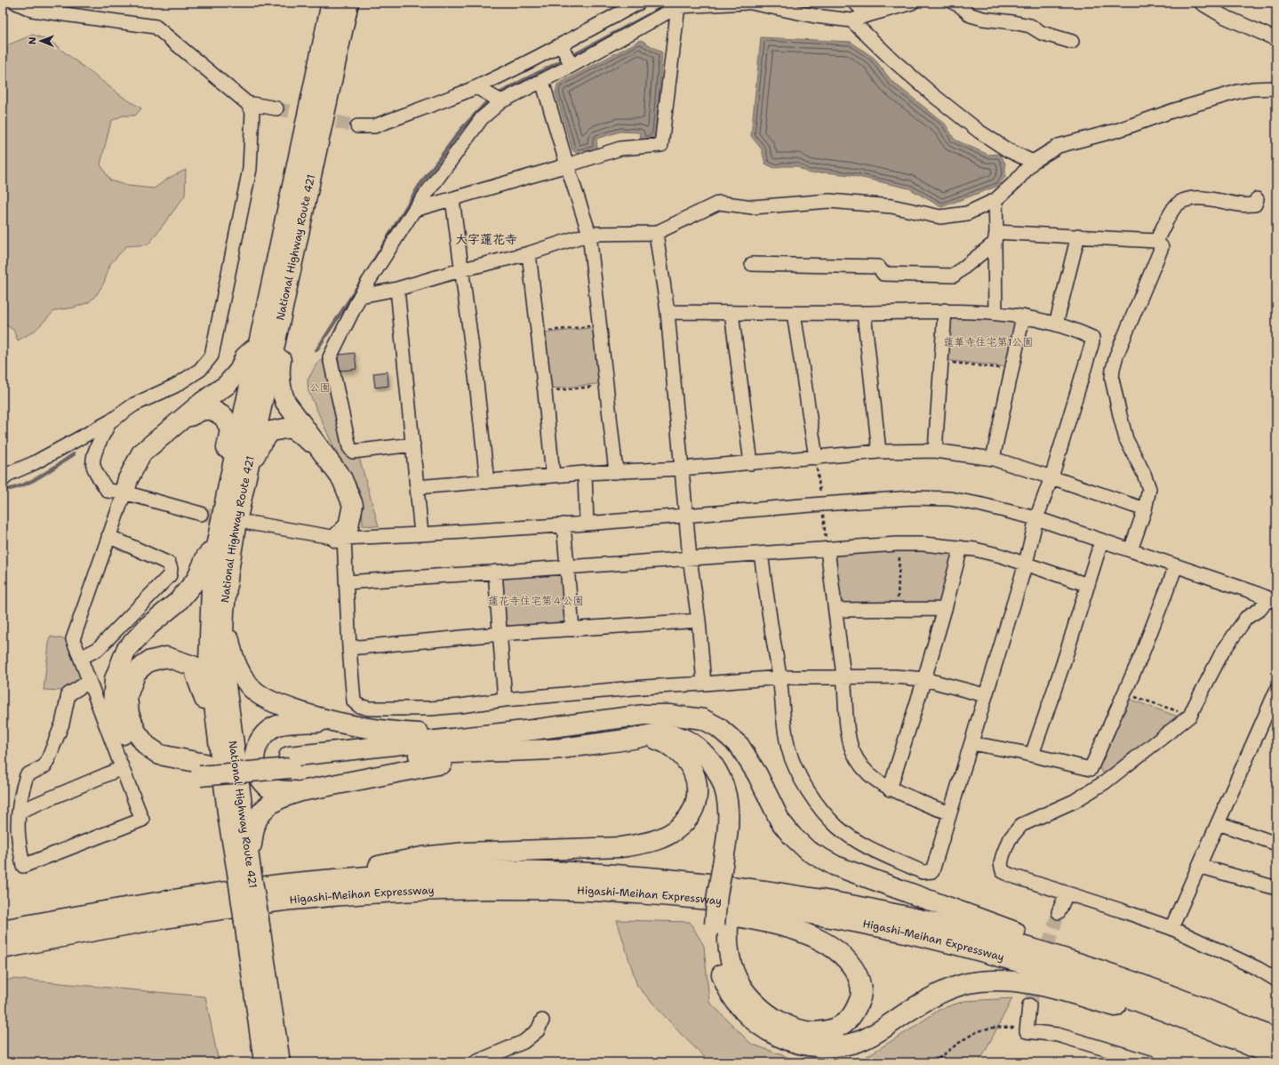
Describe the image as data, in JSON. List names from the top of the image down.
{
  "streets": {
    "highway": ["National Highway Route 421", "Higashi-Meihan Expressway"]
  },
  "districts": ["大字蓮花寺"],
  "parks": ["蓮華寺住宅第1公園", "公園", "蓮花寺住宅第４公園"],
  "north": "left"
}
